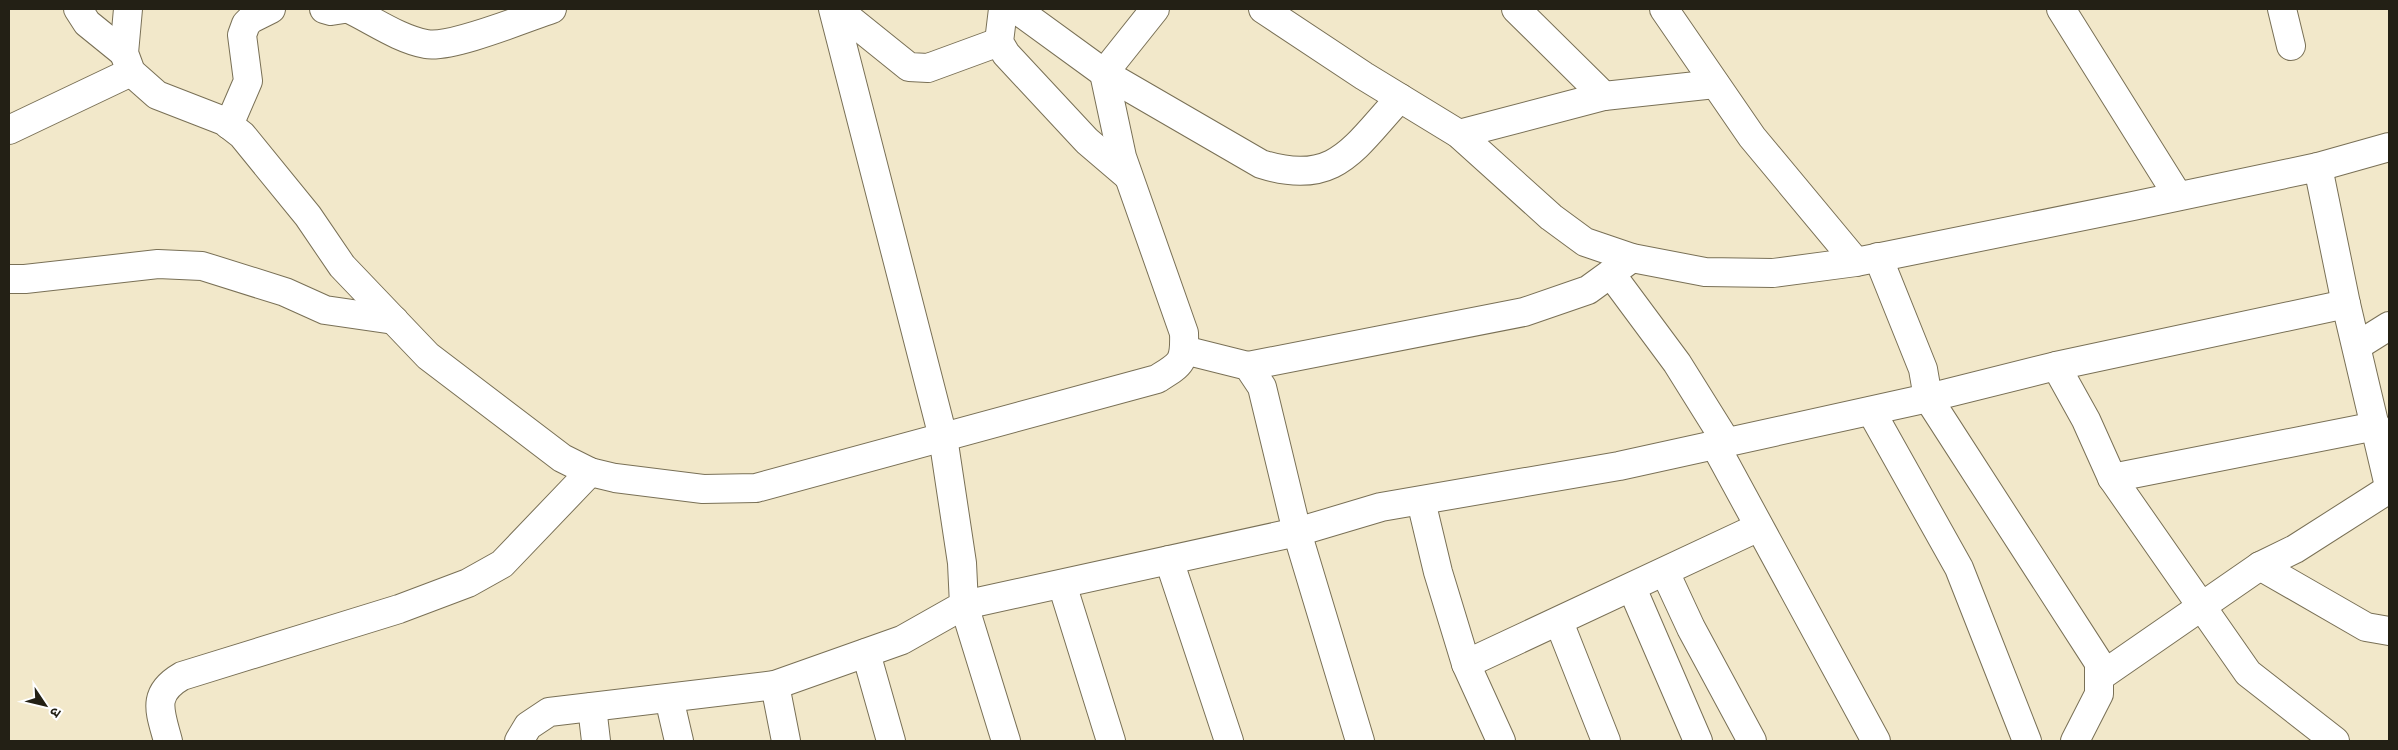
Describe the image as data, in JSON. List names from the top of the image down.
{
  "north": "bottom right"
}
